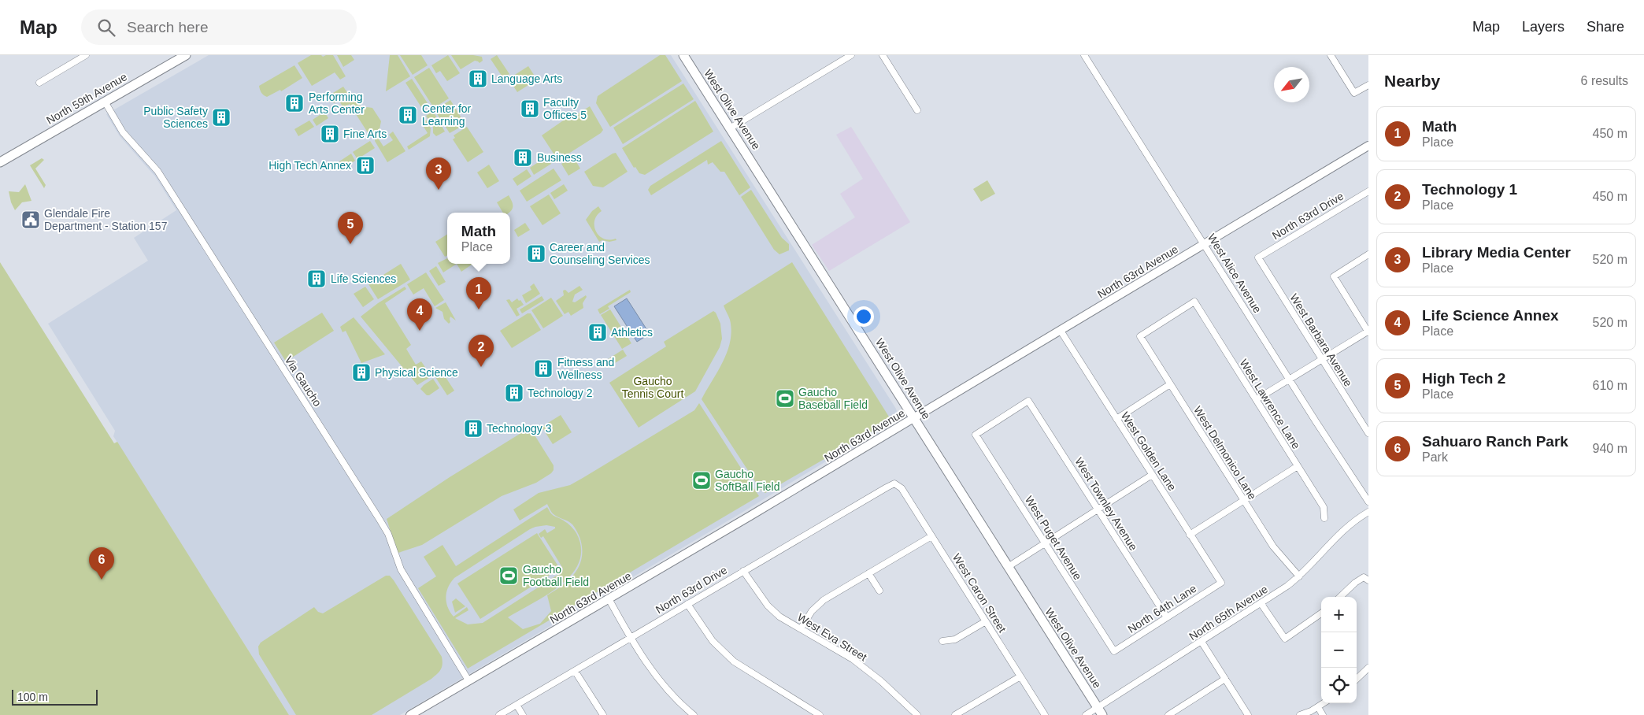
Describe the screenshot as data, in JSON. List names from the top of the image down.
{
  "streets": {
    "main road": ["North 59th Avenue", "West Olive Avenue"],
    "street": [
      "North 63rd Drive",
      "North 63rd Avenue",
      "West Alice Avenue",
      "West Barbara Avenue",
      "Via Gaucho",
      "West Lawrence Lane",
      "West Golden Lane",
      "West Delmonico Lane",
      "West Townley Avenue",
      "West Puget Avenue",
      "West Caron Street",
      "North 64th Lane",
      "North 65th Avenue",
      "West Eva Street"
    ]
  },
  "crossings": [
    ["North 59th Avenue", "Via Gaucho"],
    ["West Olive Avenue", "North 63rd Avenue"],
    ["West Olive Avenue", "North 65th Avenue"],
    ["North 63rd Drive", "West Barbara Avenue"],
    ["North 63rd Drive", "West Caron Street"],
    ["North 63rd Drive", "West Eva Street"],
    ["North 63rd Avenue", "West Alice Avenue"],
    ["North 63rd Avenue", "Via Gaucho"],
    ["North 63rd Avenue", "West Golden Lane"],
    ["West Lawrence Lane", "West Delmonico Lane"],
    ["West Golden Lane", "North 64th Lane"],
    ["West Delmonico Lane", "North 65th Avenue"],
    ["West Townley Avenue", "West Puget Avenue"],
    ["West Townley Avenue", "North 64th Lane"],
    ["West Puget Avenue", "North 64th Lane"]
  ],
  "parks": ["Gaucho Tennis Court"],
  "places": {
    "building": [
      "Language Arts",
      "Performing Arts Center",
      "Faculty Offices 5",
      "Center for Learning",
      "Public Safety Sciences",
      "Fine Arts",
      "Business",
      "High Tech Annex",
      "Career and Counseling Services",
      "Life Sciences",
      "Athletics",
      "Fitness and Wellness",
      "Physical Science",
      "Technology 2",
      "Technology 3"
    ],
    "public building": ["Glendale Fire Department - Station 157"],
    "sports": ["Gaucho Baseball Field", "Gaucho SoftBall Field", "Gaucho Football Field"]
  },
  "scale_bar": "100 m",
  "north": "bottom left",
  "page": {
    "header": "Map",
    "search": "Search here",
    "nav": ["Map", "Layers", "Share"],
    "heading": ["Nearby", "6 results"],
    "list": [
      {
        "mark": "1",
        "name": "Math",
        "note": "Place",
        "value": "450 m"
      },
      {
        "mark": "2",
        "name": "Technology 1",
        "note": "Place",
        "value": "450 m"
      },
      {
        "mark": "3",
        "name": "Library Media Center",
        "note": "Place",
        "value": "520 m"
      },
      {
        "mark": "4",
        "name": "Life Science Annex",
        "note": "Place",
        "value": "520 m"
      },
      {
        "mark": "5",
        "name": "High Tech 2",
        "note": "Place",
        "value": "610 m"
      },
      {
        "mark": "6",
        "name": "Sahuaro Ranch Park",
        "note": "Park",
        "value": "940 m"
      }
    ],
    "pins": [
      "3",
      "5",
      "1",
      "4",
      "2",
      "6"
    ],
    "popup": ["Math", "Place"],
    "map_buttons": ["+", "−"],
    "scale": "100 m"
  }
}
